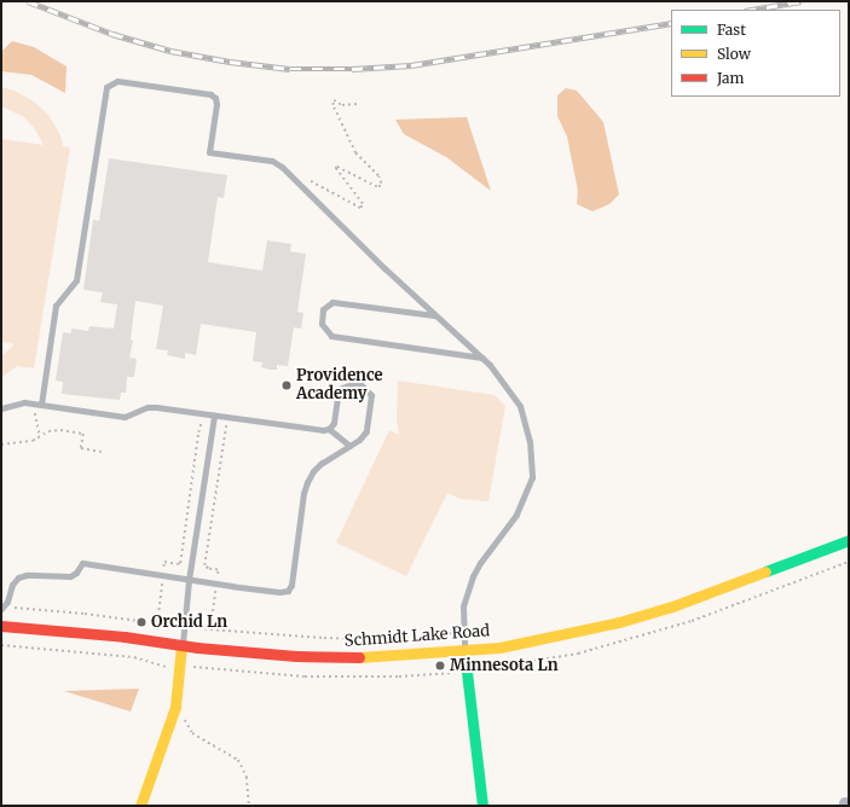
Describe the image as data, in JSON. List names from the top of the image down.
{
  "streets": {
    "street": ["Schmidt Lake Road"]
  },
  "places": ["Providence Academy", "Orchid Ln", "Minnesota Ln"],
  "legend": ["Fast", "Slow", "Jam"]
}
